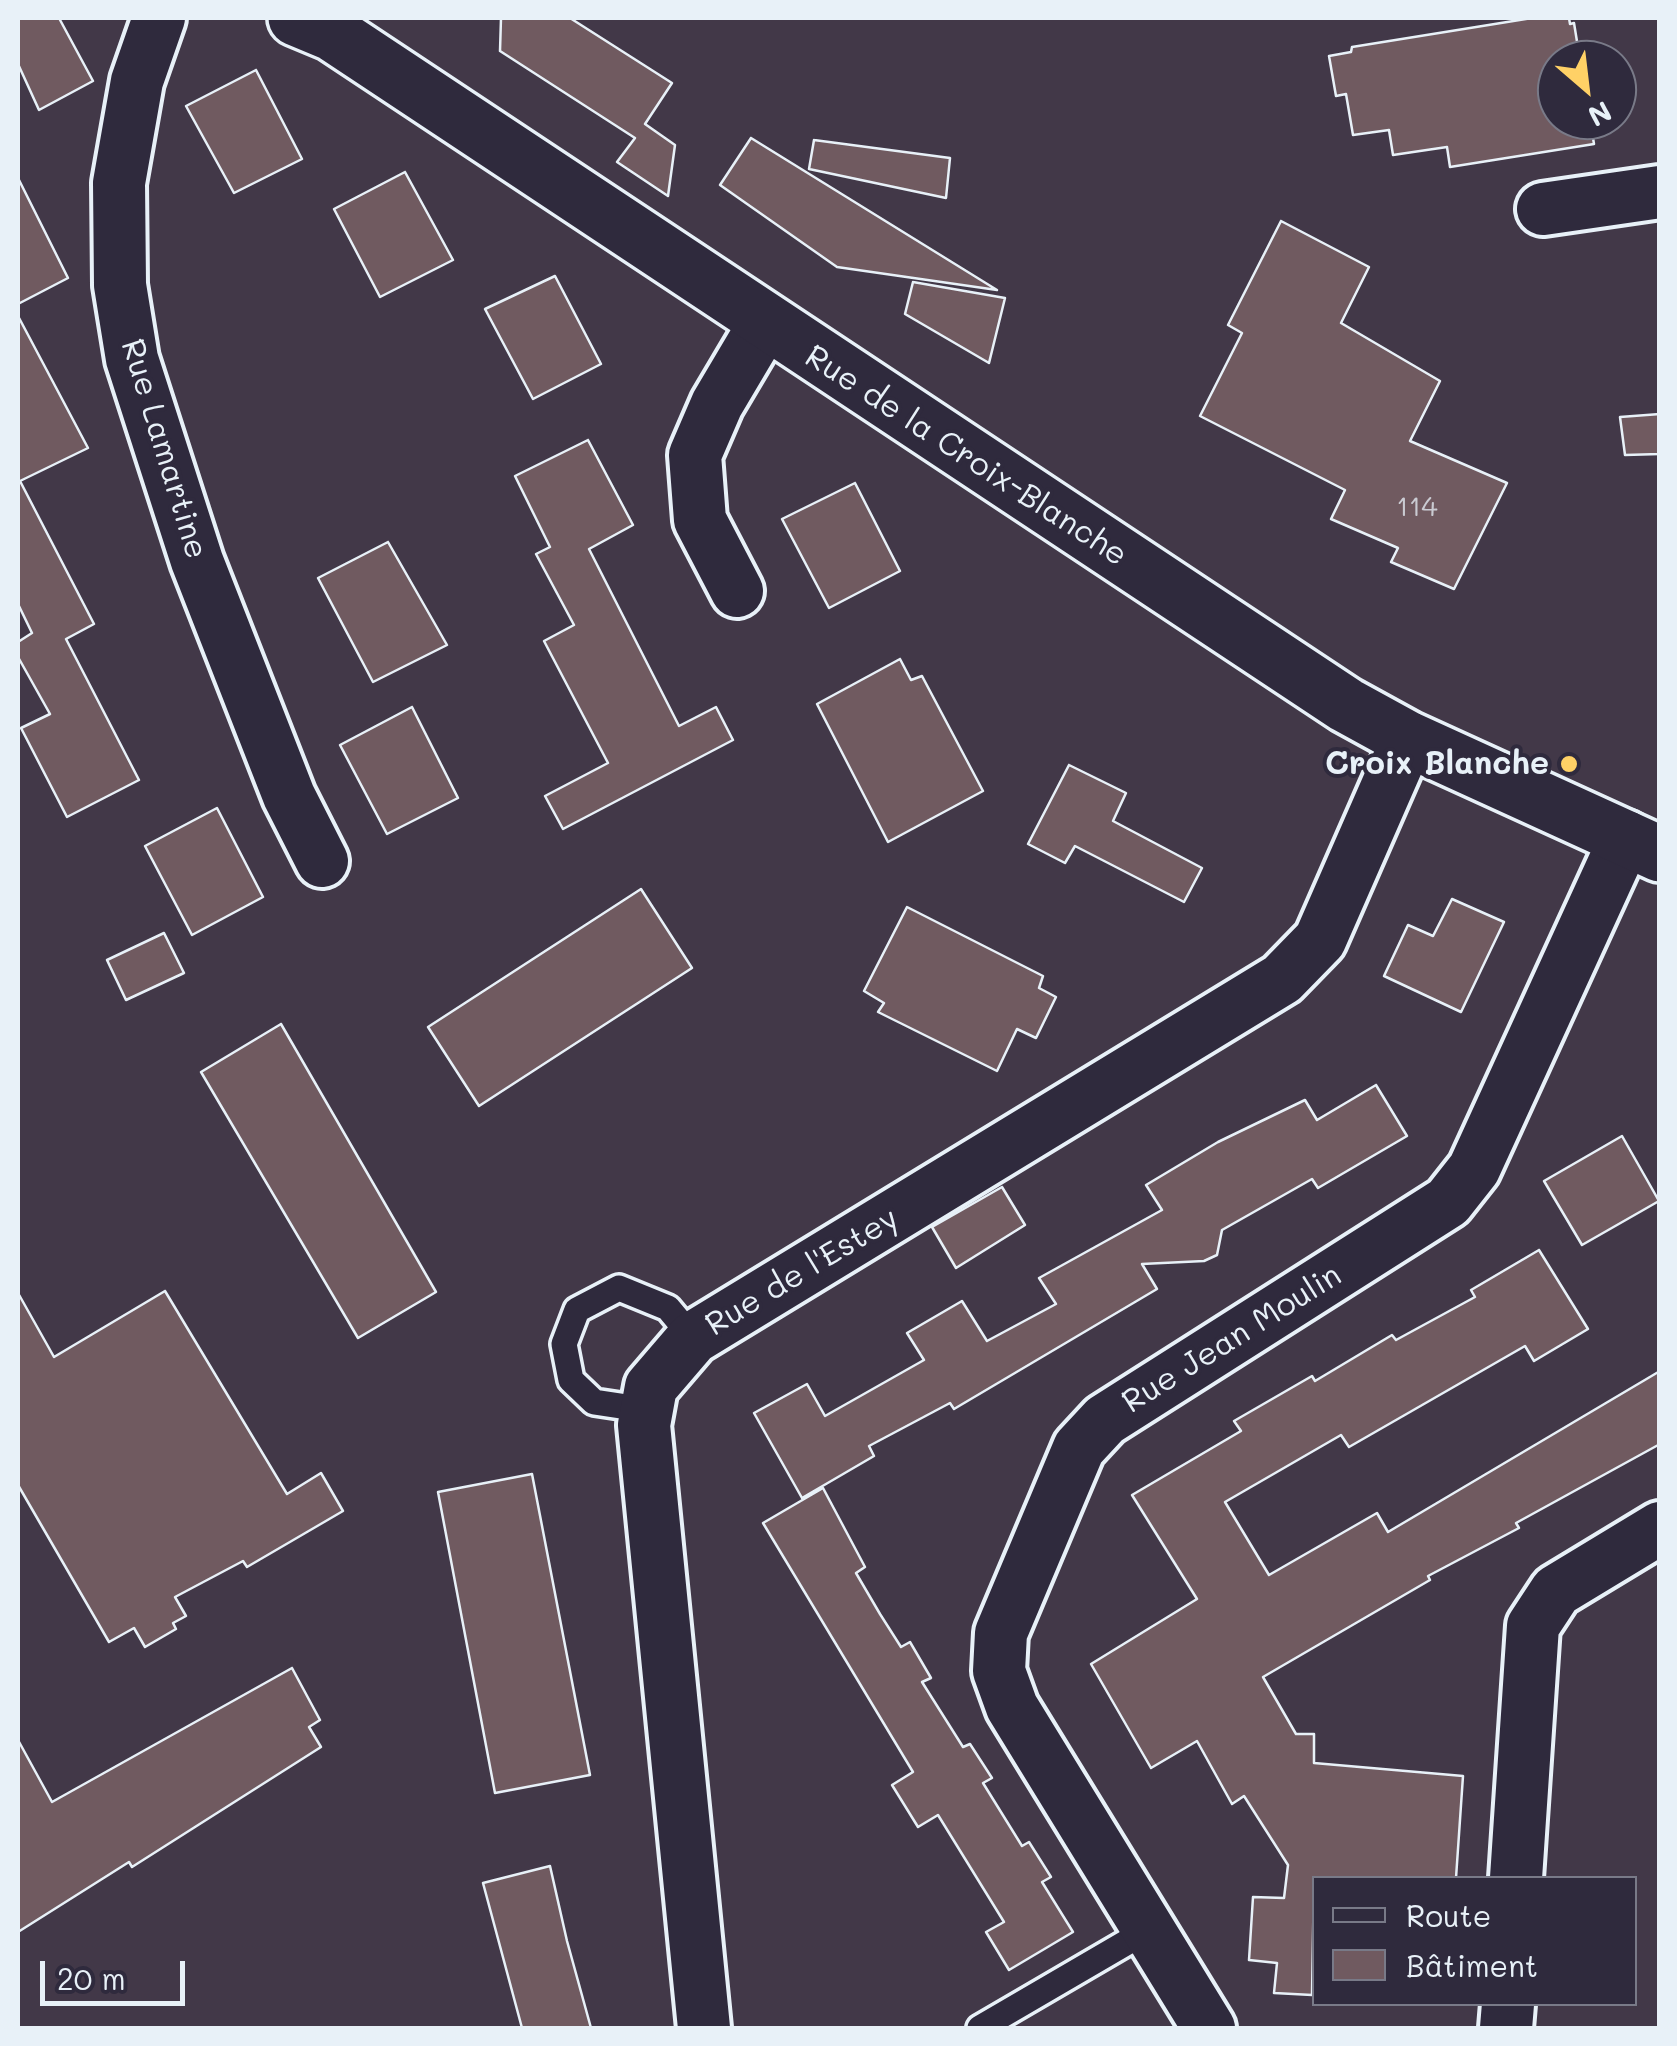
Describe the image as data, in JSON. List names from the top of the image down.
{
  "streets": {
    "main road": ["Rue de la Croix-Blanche"],
    "street": ["Rue Lamartine", "Rue de l'Estey", "Rue Jean Moulin"]
  },
  "crossings": [
    ["Rue de la Croix-Blanche", "Rue de l'Estey"],
    ["Rue de la Croix-Blanche", "Rue Jean Moulin"]
  ],
  "places": ["Croix Blanche"],
  "house_numbers": ["114"],
  "legend": ["Route", "Bâtiment"],
  "scale_bar": "20 m",
  "north": "bottom right"
}
